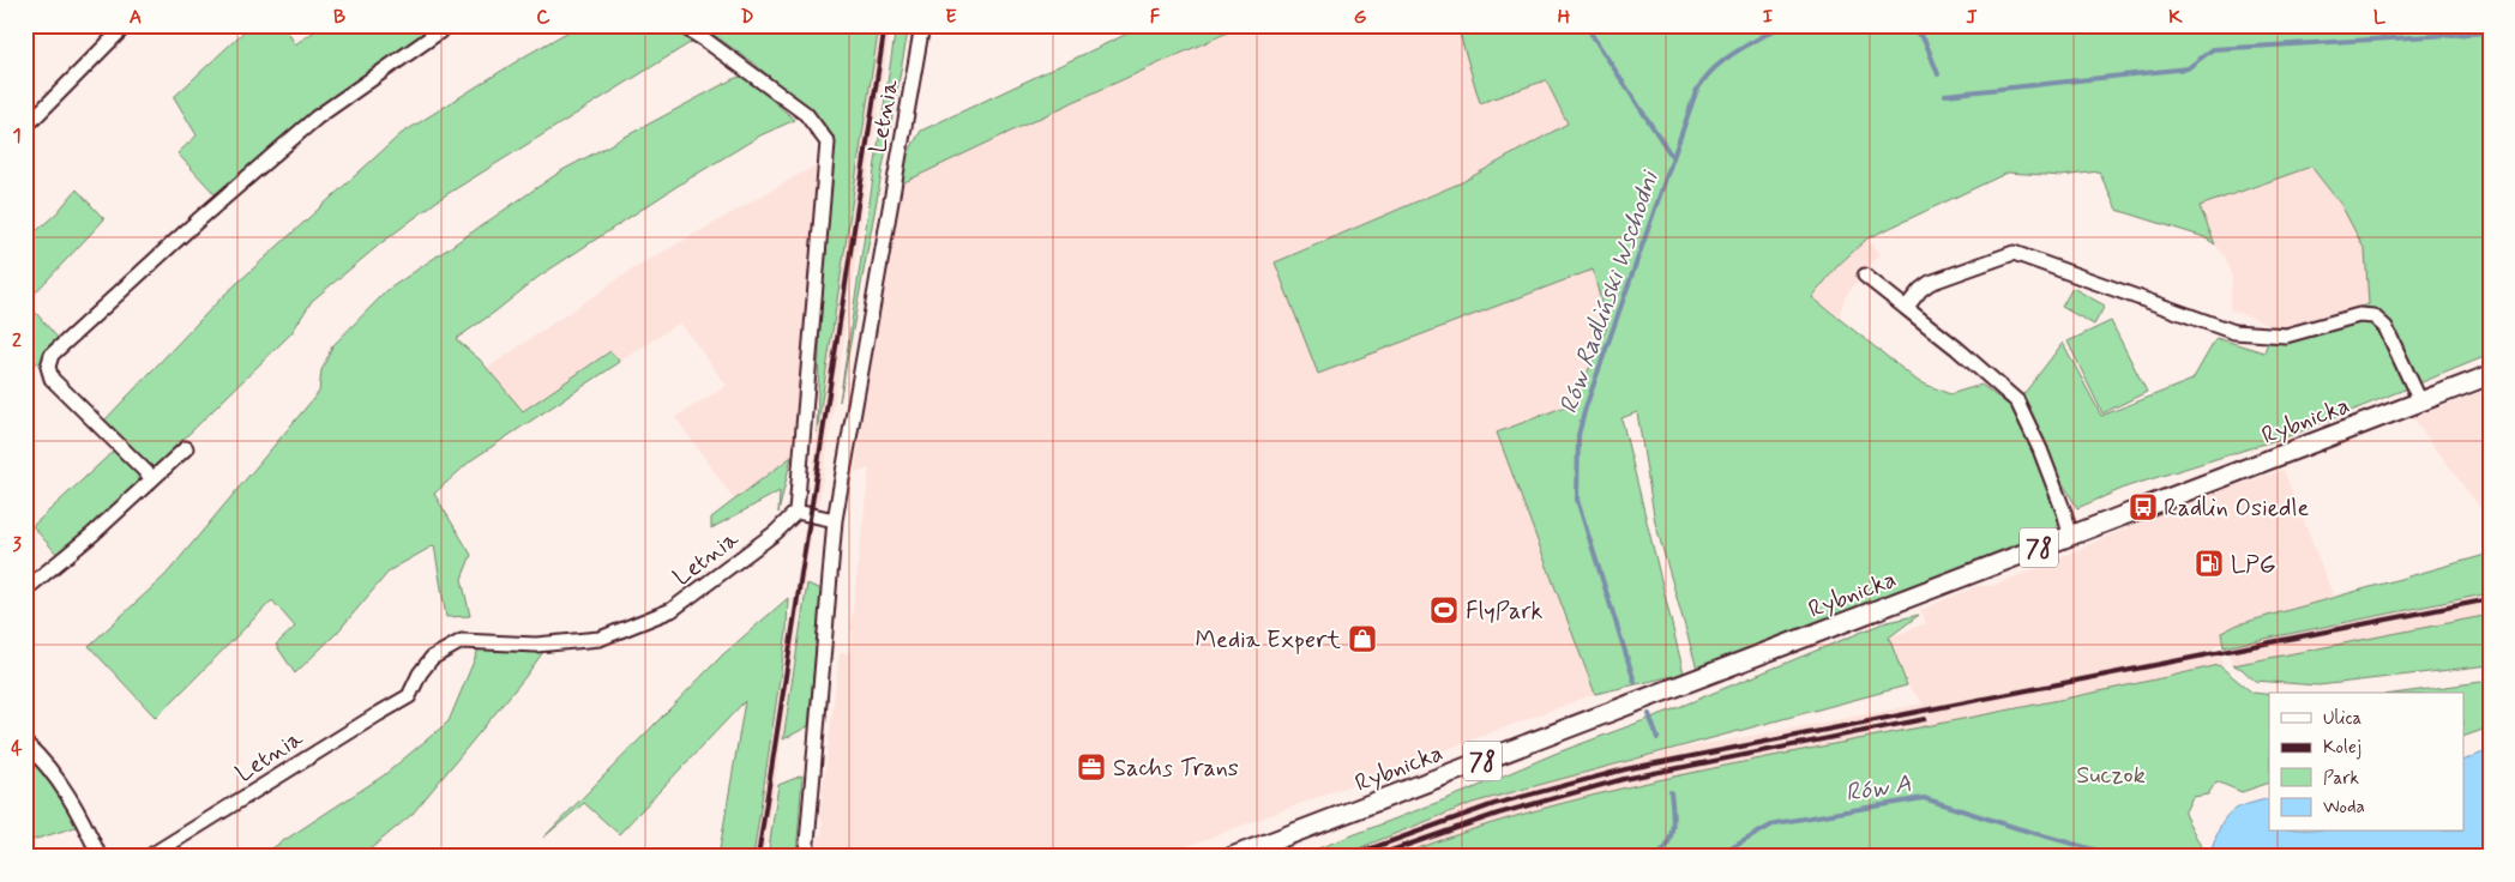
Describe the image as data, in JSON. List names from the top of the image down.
{
  "streets": {
    "main road": ["Rybnicka", "78"],
    "street": ["Letnia"]
  },
  "water": ["Rów Radliński Wschodni", "Rów A"],
  "parks": ["Suczok"],
  "places": {
    "bus stop": ["Radlin Osiedle"],
    "fuel station": ["LPG"],
    "sports": ["FlyPark"],
    "shop": ["Media Expert"],
    "office": ["Sachs Trans"]
  },
  "legend": [
    "Ulica",
    "Kolej",
    "Park",
    "Woda"
  ],
  "grid": {
    "columns": [
      "A",
      "B",
      "C",
      "D",
      "E",
      "F",
      "G",
      "H",
      "I",
      "J",
      "K",
      "L"
    ],
    "rows": [
      "1",
      "2",
      "3",
      "4"
    ]
  }
}
